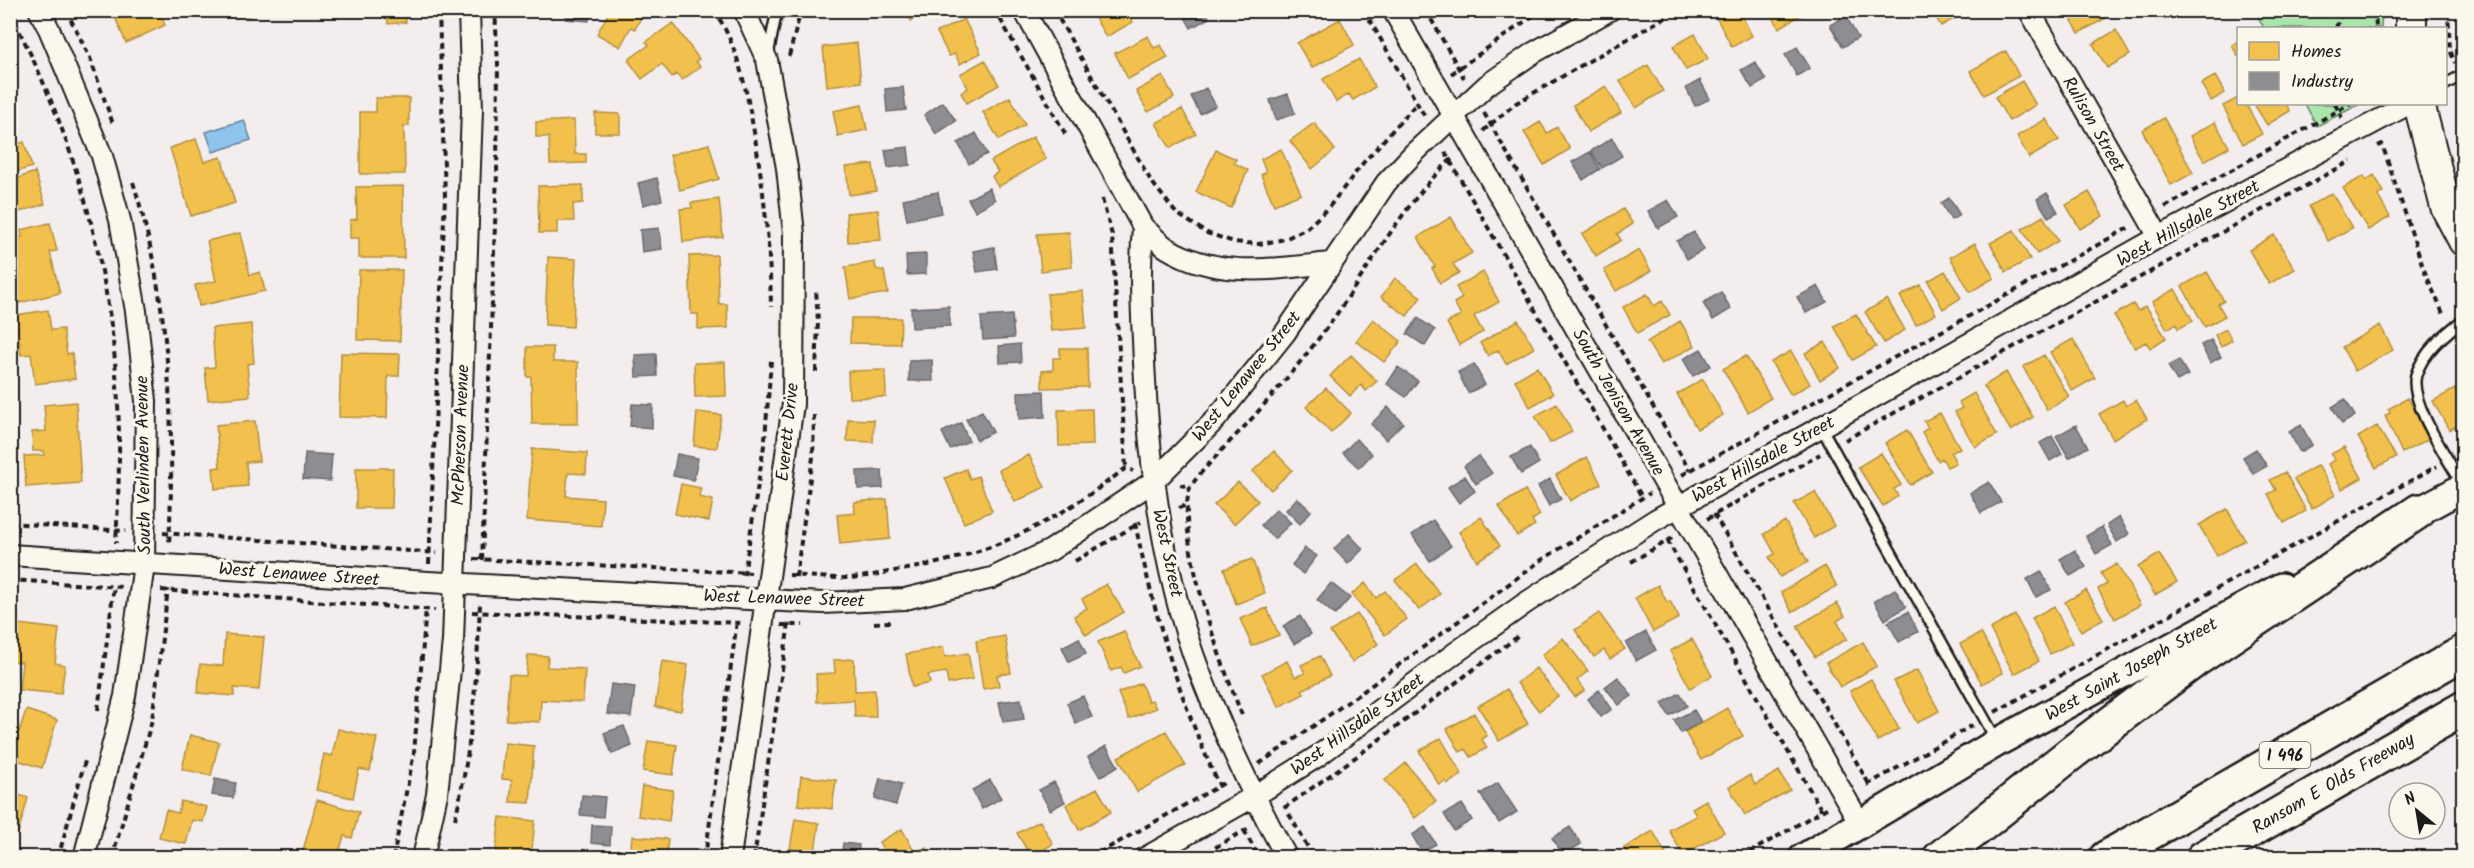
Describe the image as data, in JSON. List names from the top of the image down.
{
  "streets": {
    "highway": ["I 496", "Ransom E Olds Freeway"],
    "main road": ["West Saint Joseph Street"],
    "street": [
      "Rulison Street",
      "West Hillsdale Street",
      "West Lenawee Street",
      "South Jenison Avenue",
      "Everett Drive",
      "McPherson Avenue",
      "South Verlinden Avenue",
      "West Street"
    ]
  },
  "crossings": [
    ["Rulison Street", "West Hillsdale Street"],
    ["West Hillsdale Street", "South Jenison Avenue"],
    ["West Hillsdale Street", "West Street"],
    ["West Lenawee Street", "South Jenison Avenue"],
    ["West Lenawee Street", "Everett Drive"],
    ["West Lenawee Street", "McPherson Avenue"],
    ["West Lenawee Street", "South Verlinden Avenue"],
    ["West Lenawee Street", "West Street"],
    ["South Jenison Avenue", "West Saint Joseph Street"]
  ],
  "legend": ["Homes", "Industry"],
  "north": "top left"
}
